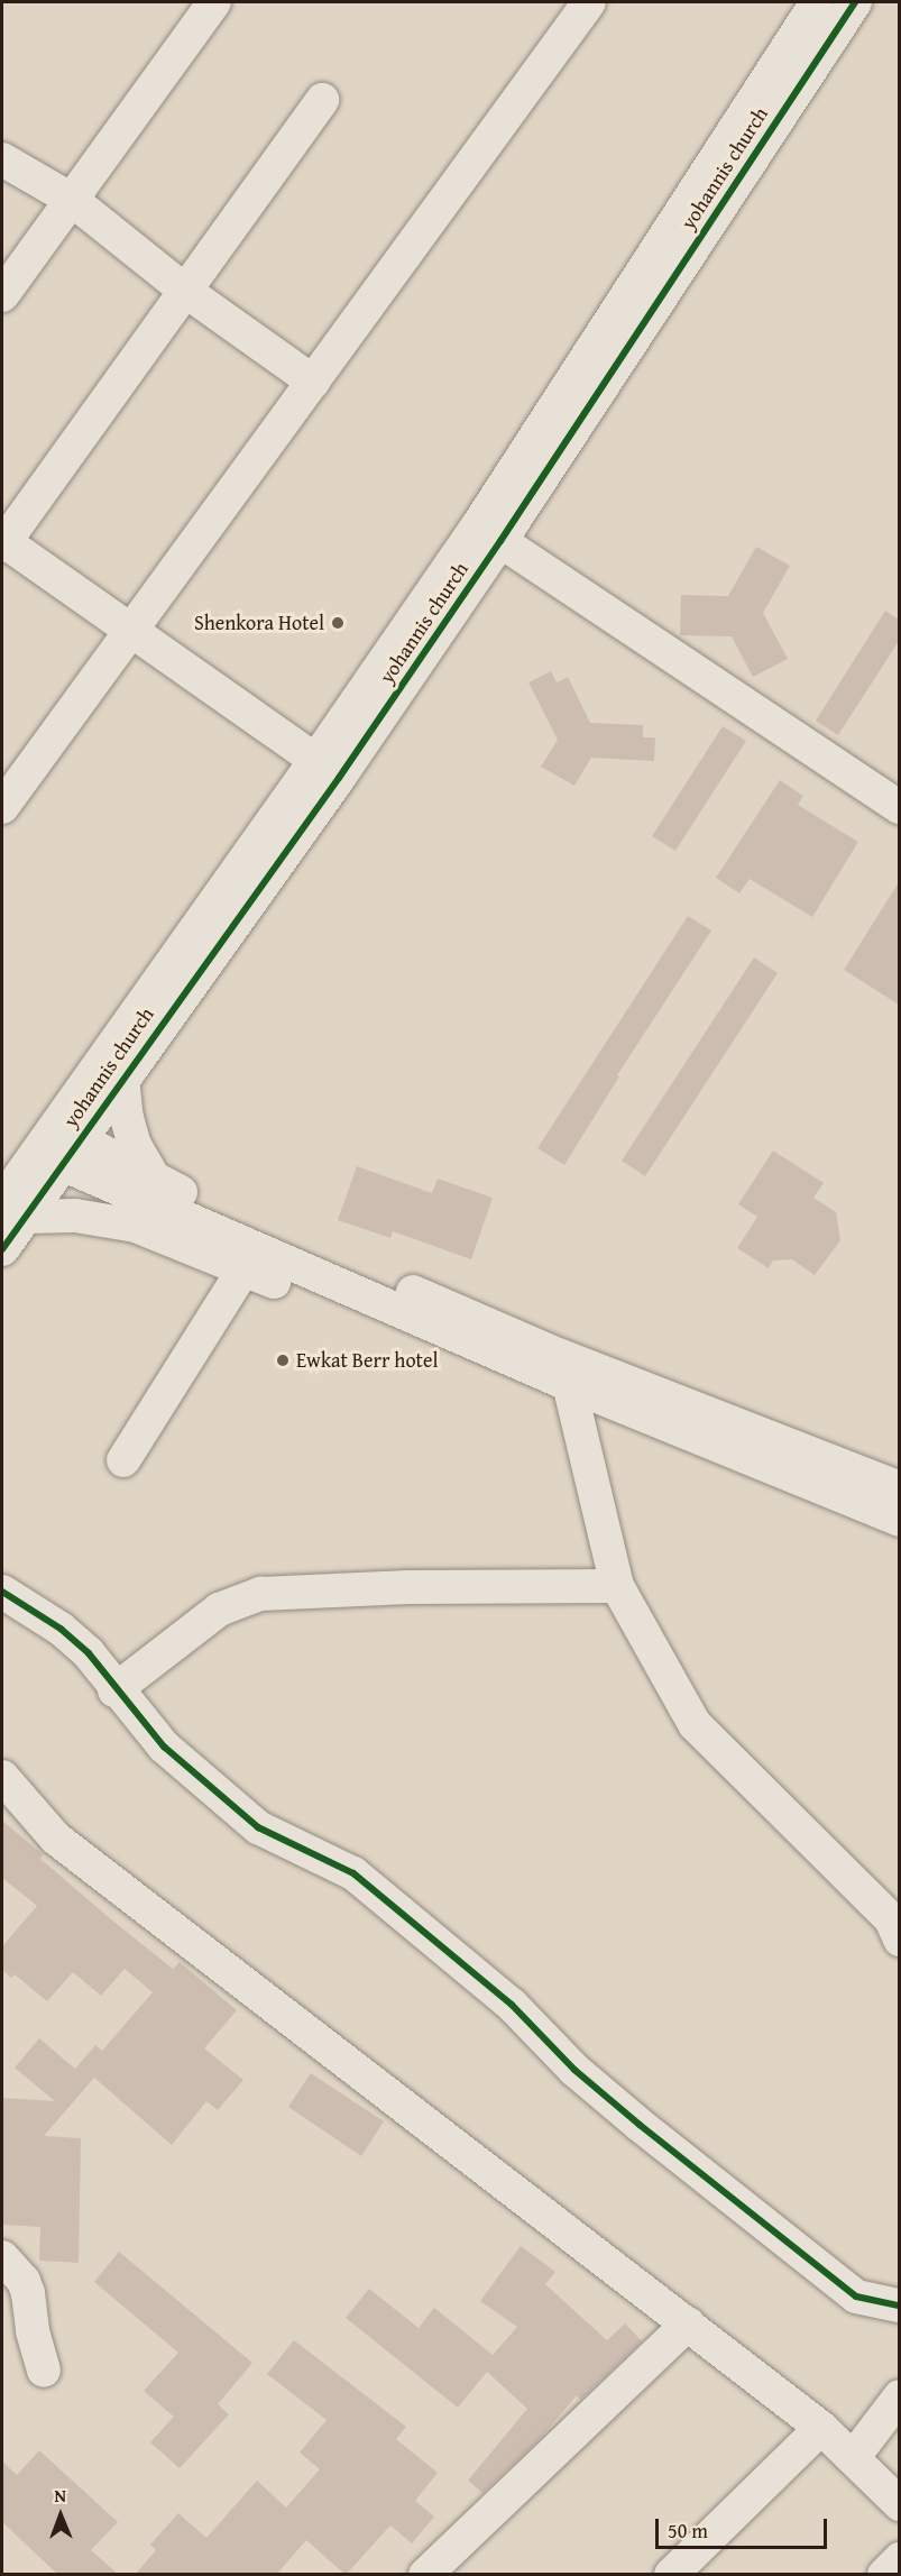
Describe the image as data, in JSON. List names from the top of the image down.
{
  "streets": {
    "street": ["yohannis church"]
  },
  "places": ["Shenkora Hotel", "Ewkat Berr hotel"],
  "scale_bar": "50 m",
  "north": "top"
}
